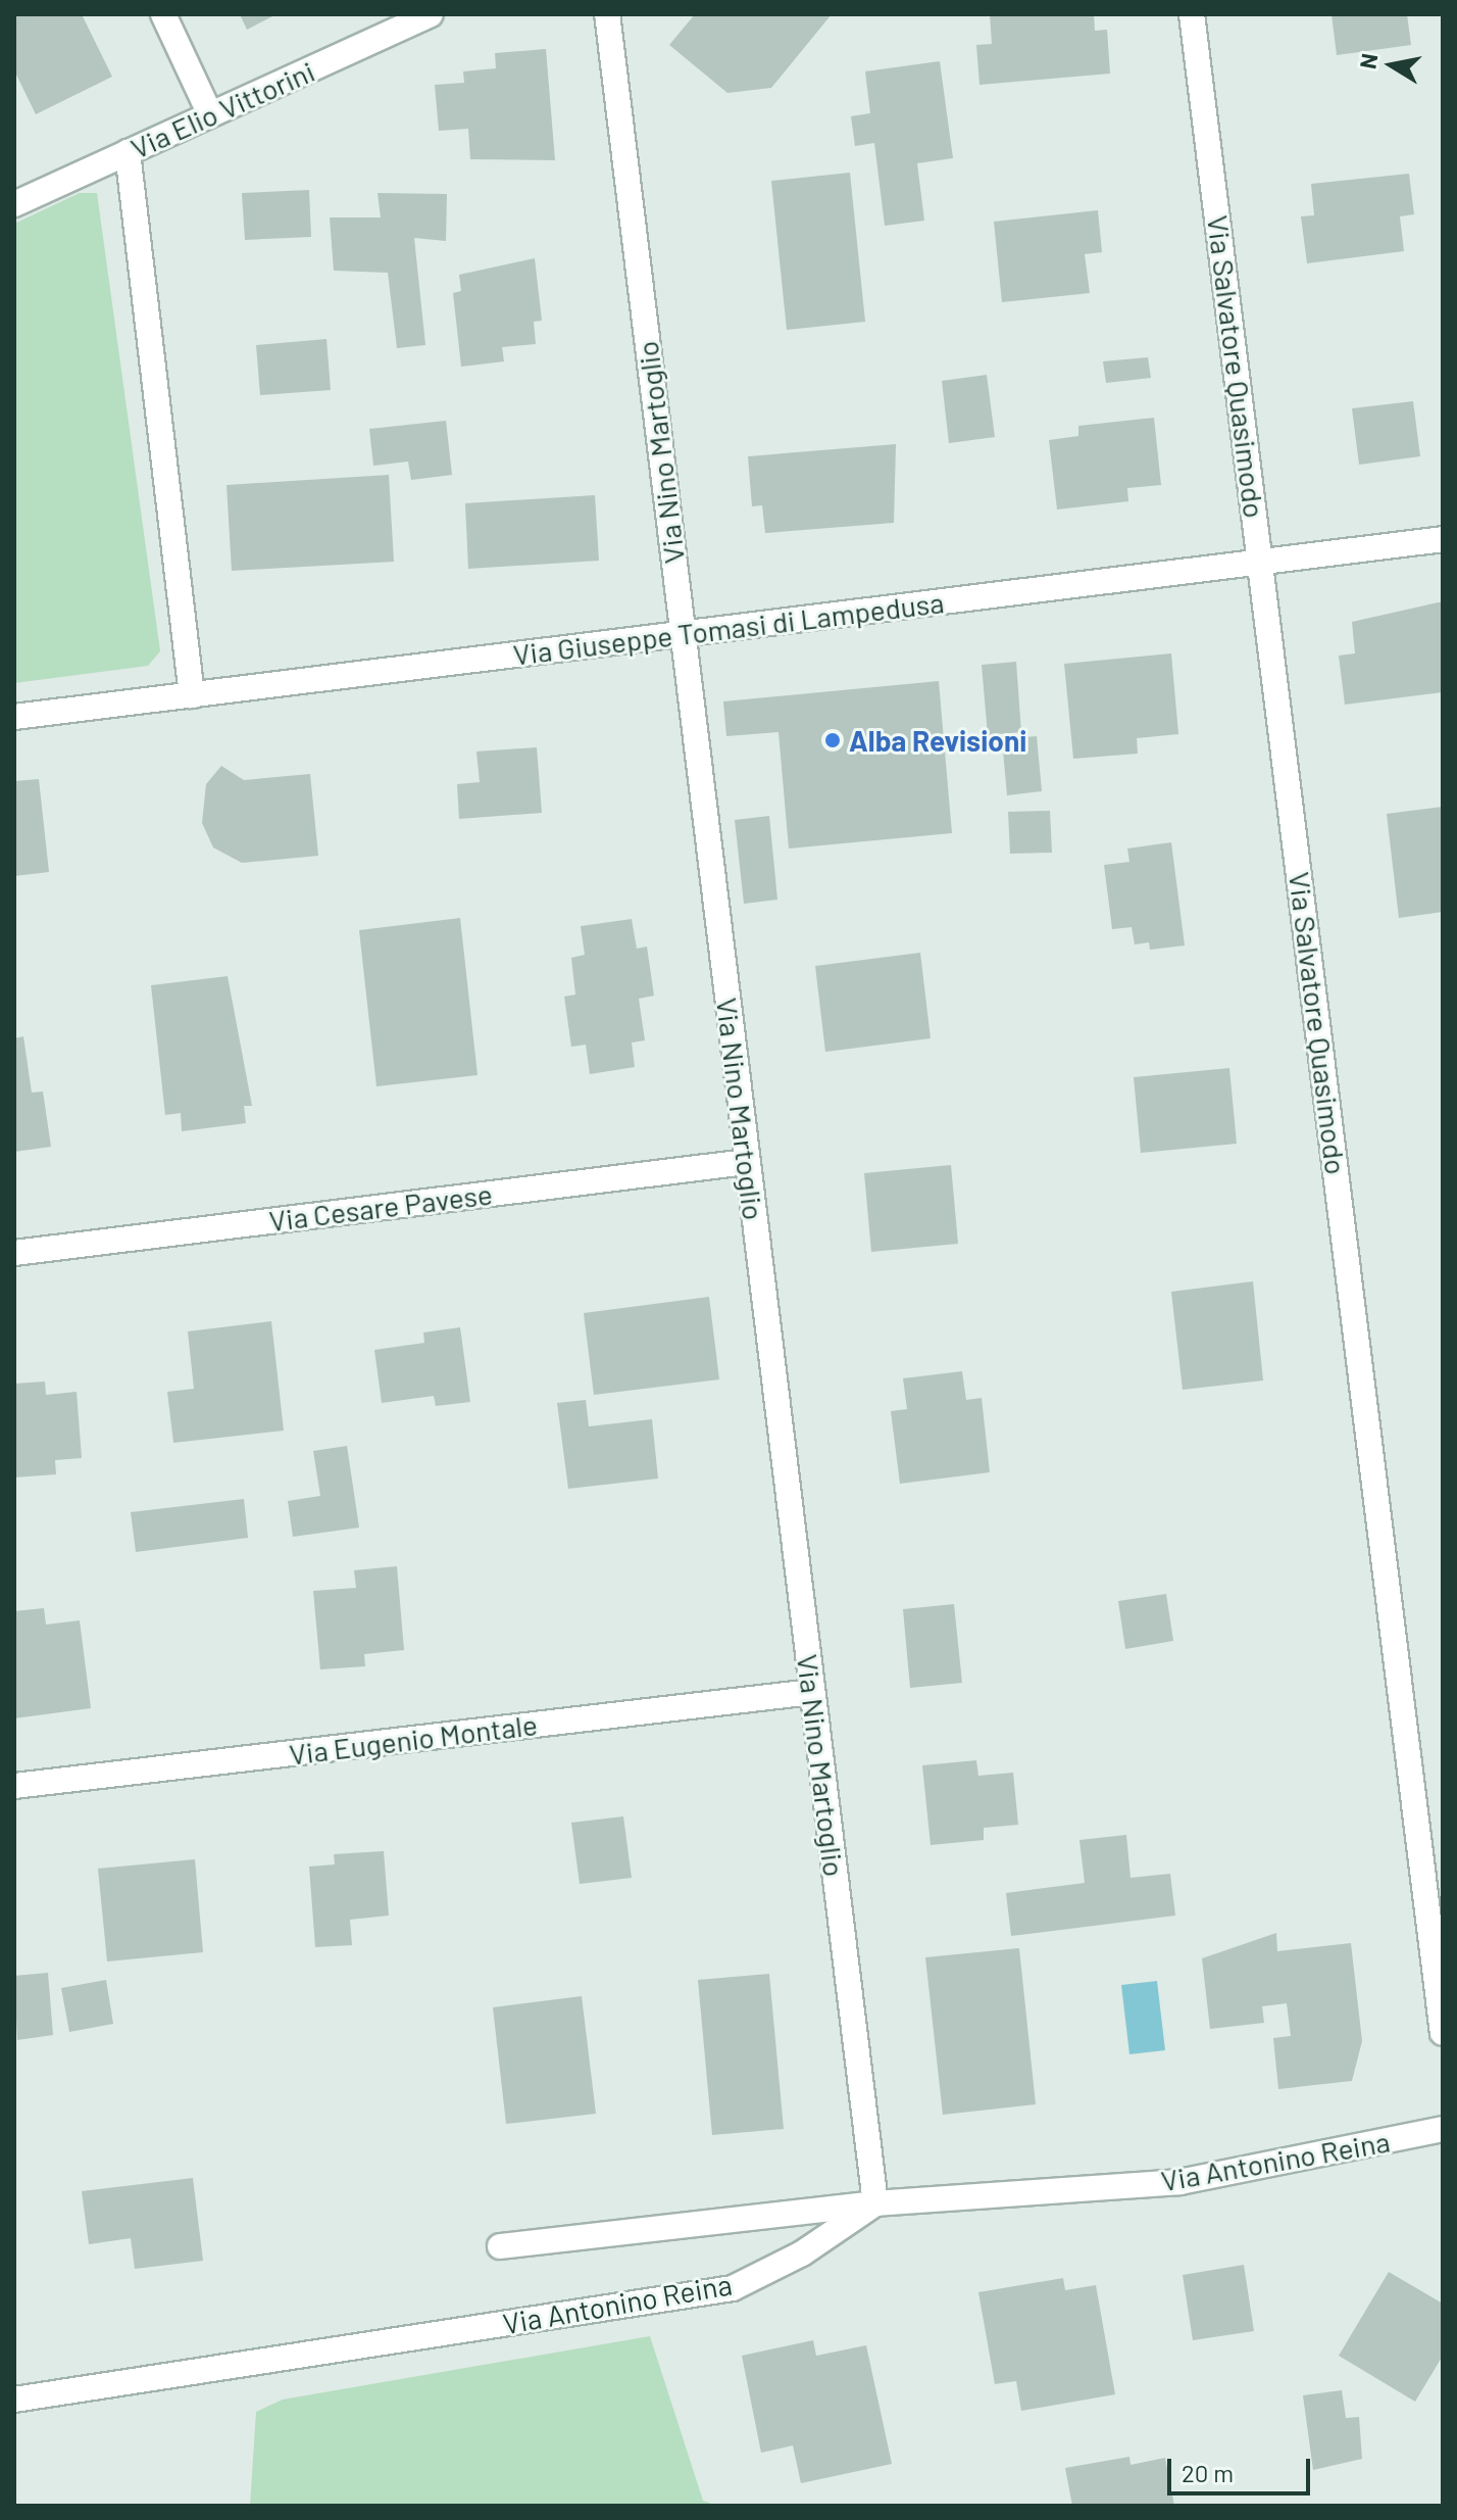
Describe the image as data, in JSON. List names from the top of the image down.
{
  "streets": {
    "street": [
      "Via Elio Vittorini",
      "Via Salvatore Quasimodo",
      "Via Nino Martoglio",
      "Via Giuseppe Tomasi di Lampedusa",
      "Via Cesare Pavese",
      "Via Eugenio Montale",
      "Via Antonino Reina"
    ]
  },
  "crossings": [
    ["Via Salvatore Quasimodo", "Via Giuseppe Tomasi di Lampedusa"],
    ["Via Nino Martoglio", "Via Giuseppe Tomasi di Lampedusa"],
    ["Via Nino Martoglio", "Via Cesare Pavese"],
    ["Via Nino Martoglio", "Via Eugenio Montale"],
    ["Via Nino Martoglio", "Via Antonino Reina"]
  ],
  "places": ["Alba Revisioni"],
  "scale_bar": "20 m",
  "north": "left"
}
